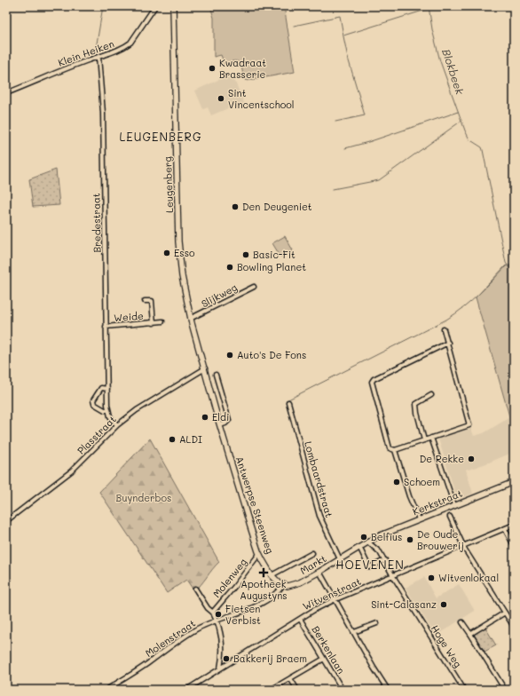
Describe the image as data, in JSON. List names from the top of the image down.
{
  "streets": {
    "main road": [
      "Leugenberg",
      "Kerkstraat",
      "Antwerpse Steenweg",
      "Markt"
    ],
    "street": [
      "Klein Heiken",
      "Bredestraat",
      "Slijkweg",
      "Weide",
      "Plasstraat",
      "Lombaardstraat",
      "Molenweg",
      "Witvenstraat",
      "Molenstraat",
      "Hoge Weg",
      "Berkenlaan"
    ]
  },
  "crossings": [
    ["Klein Heiken", "Bredestraat"],
    ["Leugenberg", "Slijkweg"],
    ["Leugenberg", "Plasstraat"],
    ["Leugenberg", "Antwerpse Steenweg"],
    ["Bredestraat", "Weide"],
    ["Bredestraat", "Plasstraat"],
    ["Plasstraat", "Antwerpse Steenweg"],
    ["Lombaardstraat", "Markt"],
    ["Kerkstraat", "Markt"],
    ["Kerkstraat", "Hoge Weg"],
    ["Antwerpse Steenweg", "Markt"],
    ["Antwerpse Steenweg", "Molenweg"],
    ["Antwerpse Steenweg", "Molenstraat"],
    ["Markt", "Molenstraat"],
    ["Markt", "Hoge Weg"],
    ["Molenweg", "Witvenstraat"],
    ["Molenweg", "Molenstraat"],
    ["Witvenstraat", "Hoge Weg"],
    ["Witvenstraat", "Berkenlaan"]
  ],
  "districts": ["LEUGENBERG", "HOEVENEN"],
  "water": ["Blokbeek"],
  "parks": ["Buynderbos"],
  "places": {
    "other": [
      "Kwadraat Brasserie",
      "Sint Vincentschool",
      "Den Deugeniet",
      "Esso",
      "Basic-Fit",
      "Bowling Planet",
      "Auto's De Fons",
      "Eldi",
      "ALDI",
      "De Rekke",
      "Schoem",
      "Belfius",
      "De Oude Brouwerij",
      "Witvenlokaal",
      "Sint-Calasanz",
      "Fietsen Verbist",
      "Bakkerij Braem"
    ],
    "health": ["Apotheek Augustyns"]
  }
}
